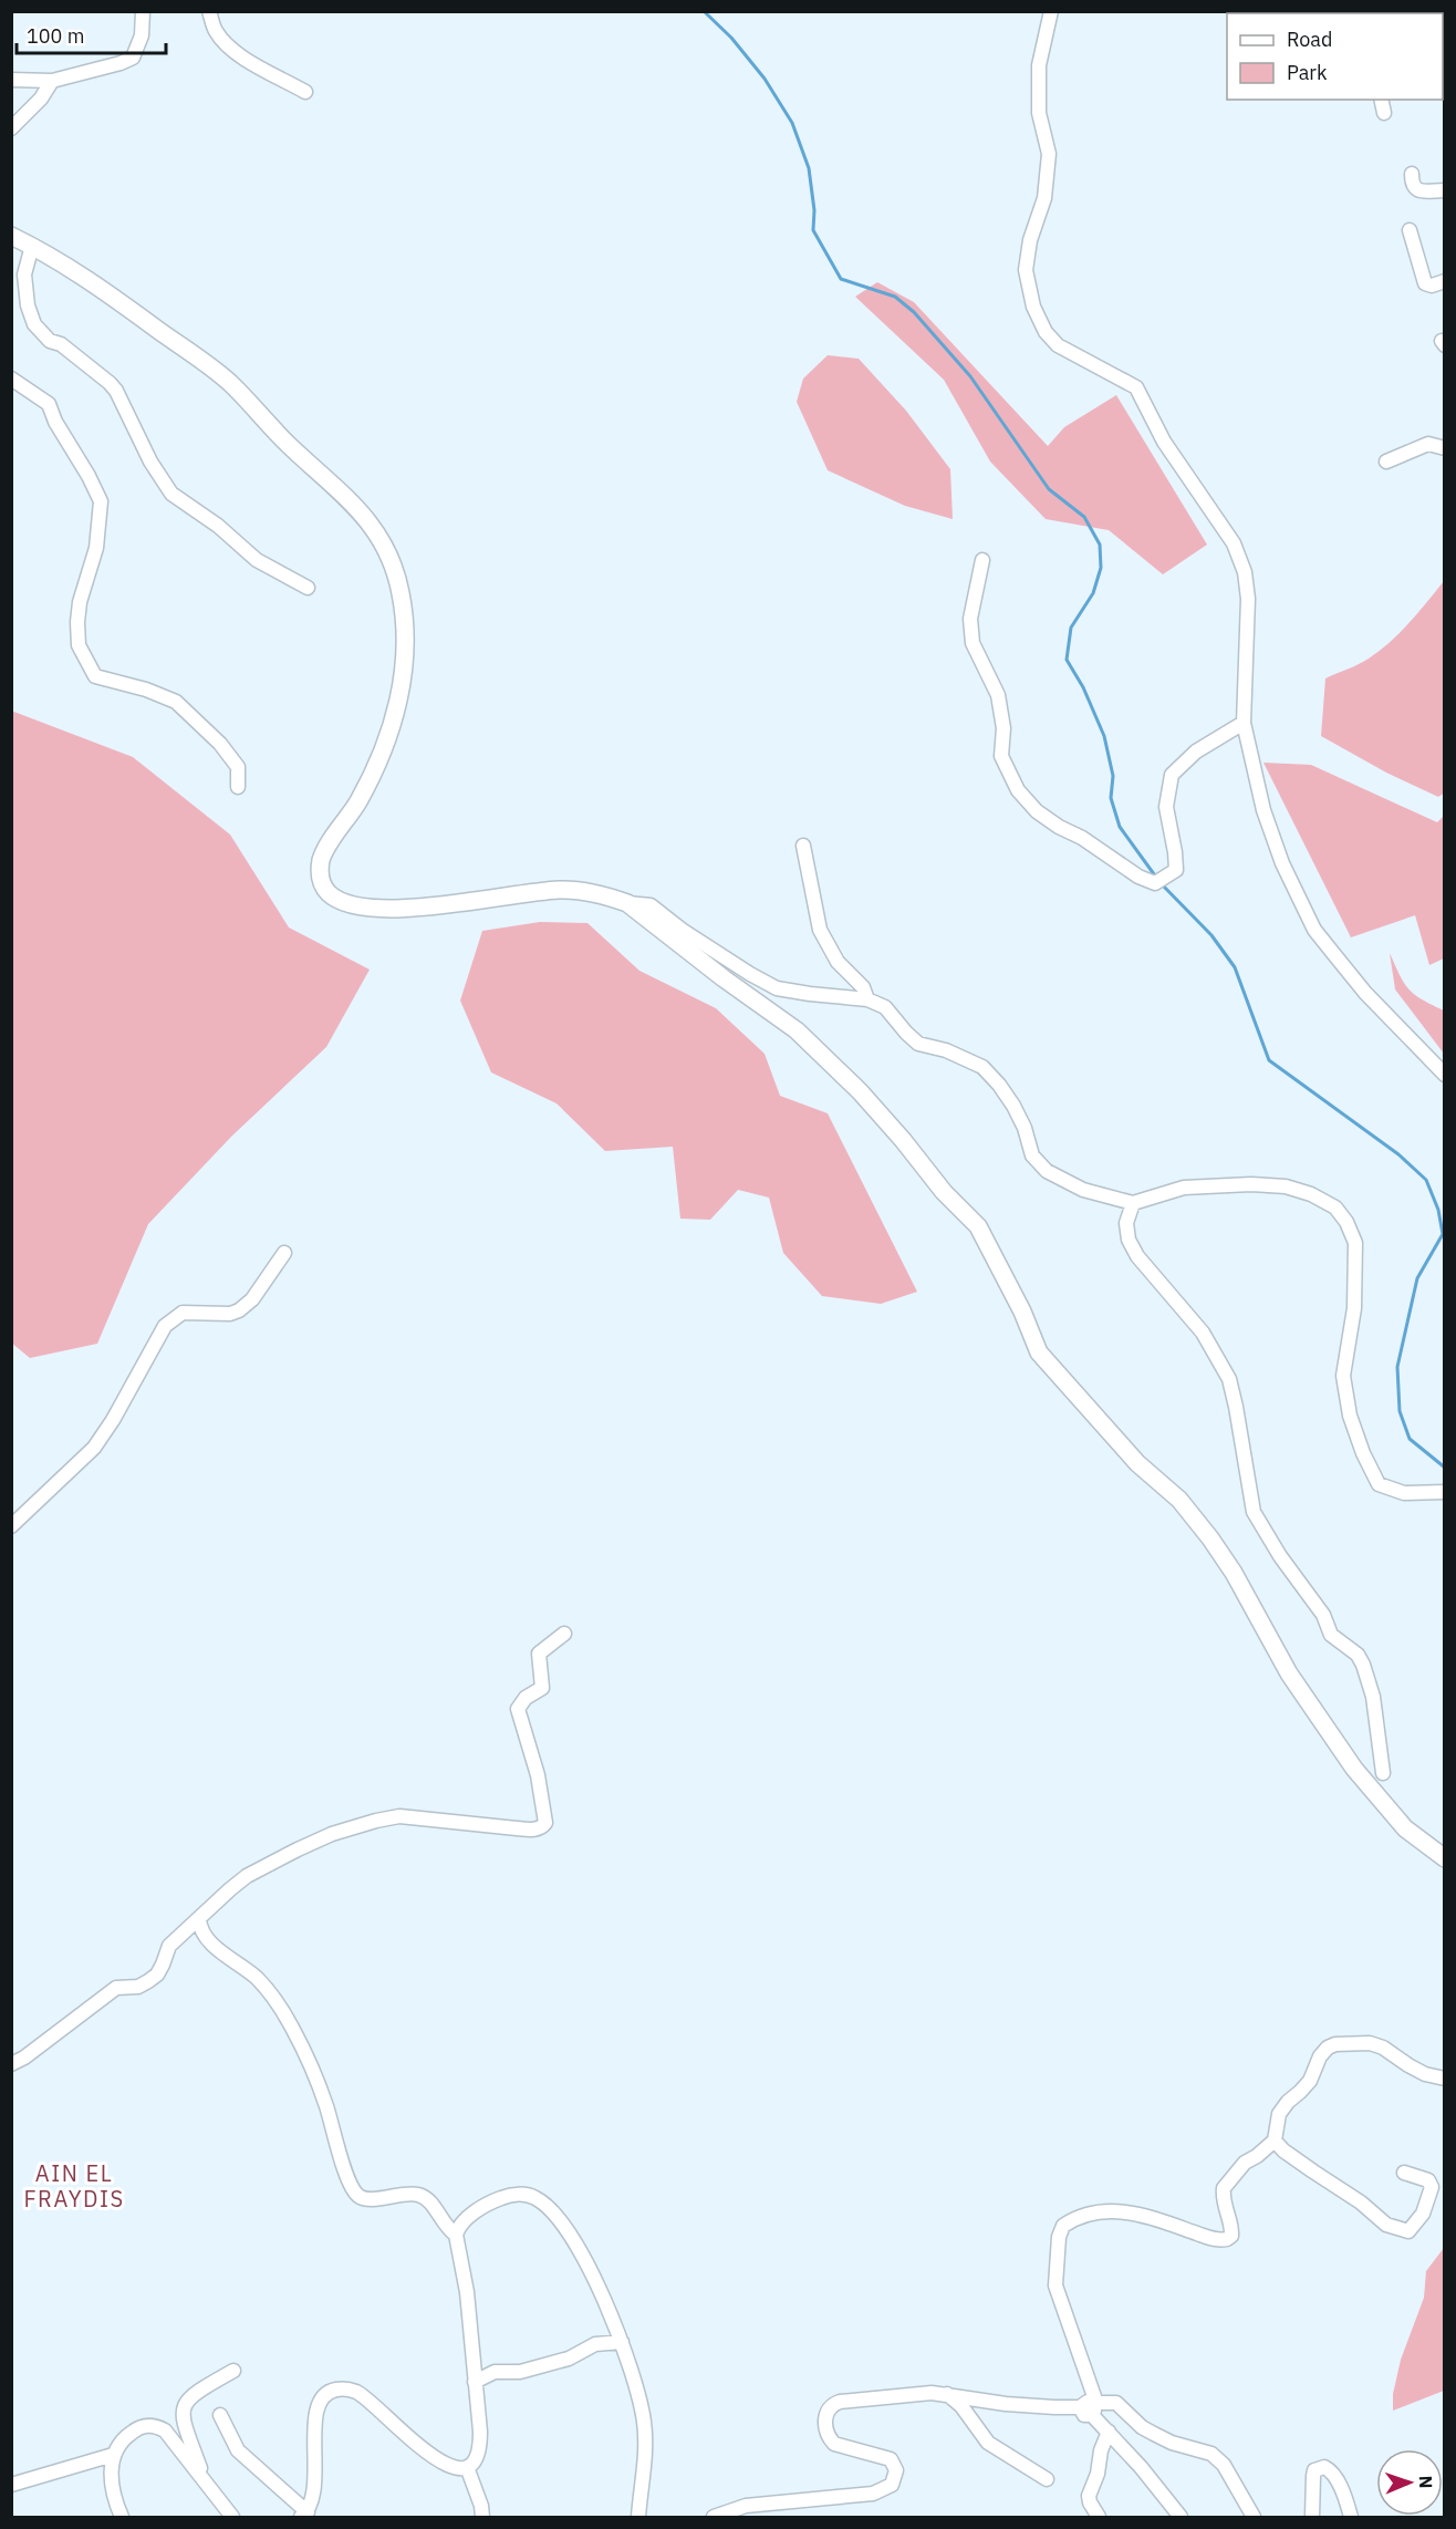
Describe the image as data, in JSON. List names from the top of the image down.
{
  "districts": ["AIN EL FRAYDIS"],
  "legend": ["Road", "Park"],
  "scale_bar": "100 m",
  "north": "right"
}
